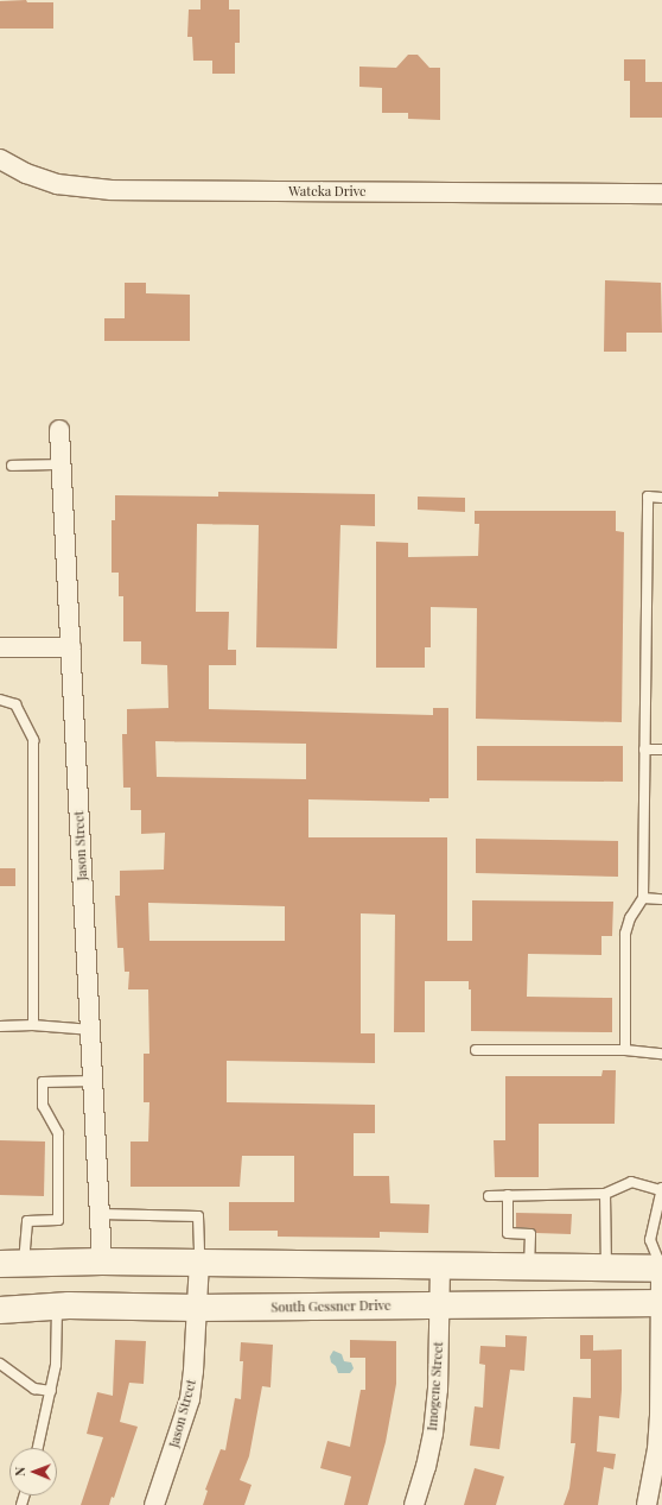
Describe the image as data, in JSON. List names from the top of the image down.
{
  "streets": {
    "main road": ["South Gessner Drive"],
    "street": ["Wateka Drive", "Jason Street", "Imogene Street"]
  },
  "crossings": [
    ["Jason Street", "South Gessner Drive"],
    ["South Gessner Drive", "Imogene Street"]
  ],
  "north": "left"
}
